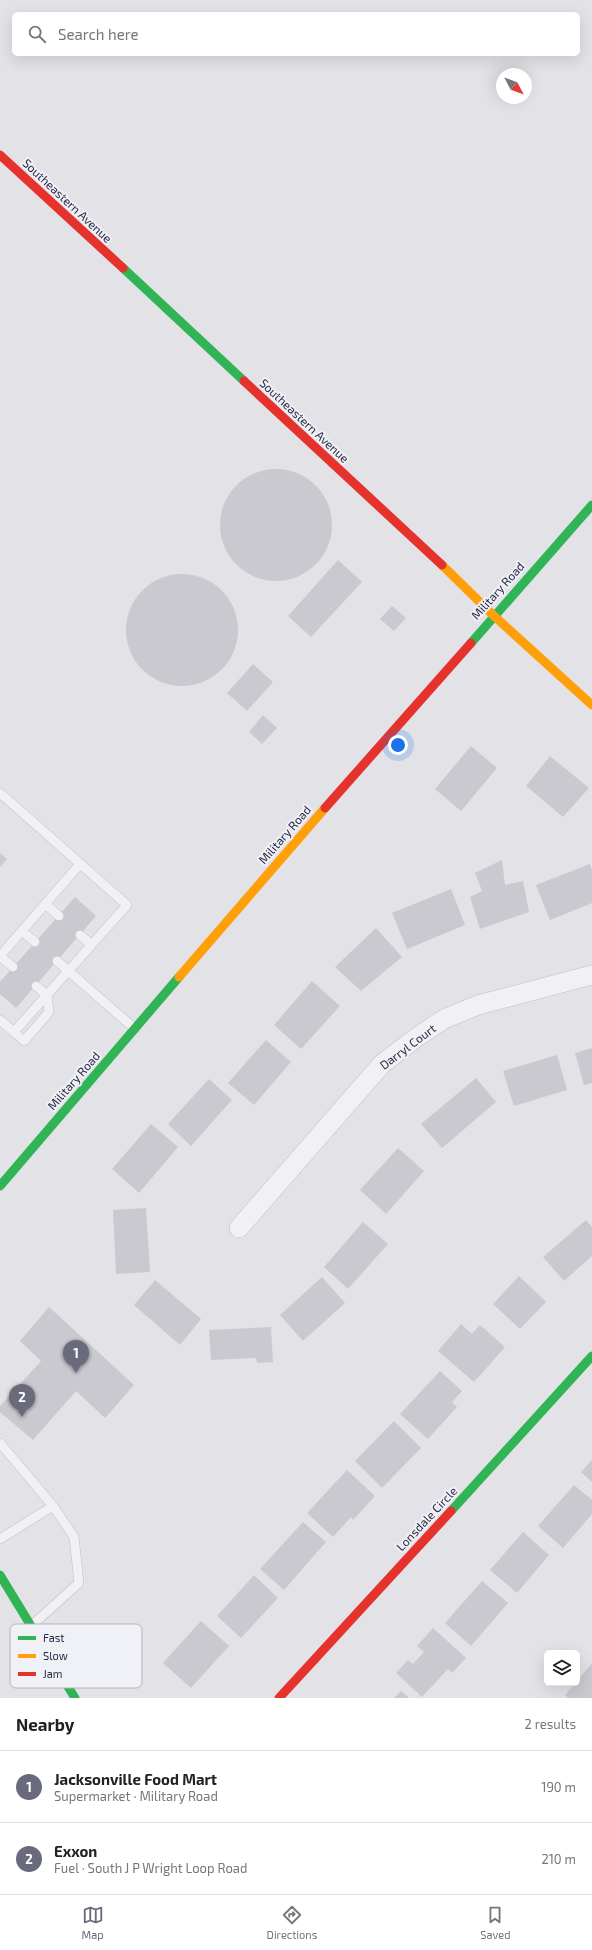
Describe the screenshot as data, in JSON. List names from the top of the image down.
{
  "streets": {
    "street": [
      "Southeastern Avenue",
      "Military Road",
      "Darryl Court",
      "Lonsdale Circle"
    ]
  },
  "crossings": [
    ["Southeastern Avenue", "Military Road"]
  ],
  "legend": ["Fast", "Slow", "Jam"],
  "north": "bottom right",
  "page": {
    "search": "Search here",
    "pins": ["1", "2"],
    "heading": ["Nearby", "2 results"],
    "list": [
      {
        "mark": "1",
        "name": "Jacksonville Food Mart",
        "note": "Supermarket · Military Road",
        "value": "190 m"
      },
      {
        "mark": "2",
        "name": "Exxon",
        "note": "Fuel · South J P Wright Loop Road",
        "value": "210 m"
      }
    ],
    "nav": ["Map", "Directions", "Saved"]
  }
}
